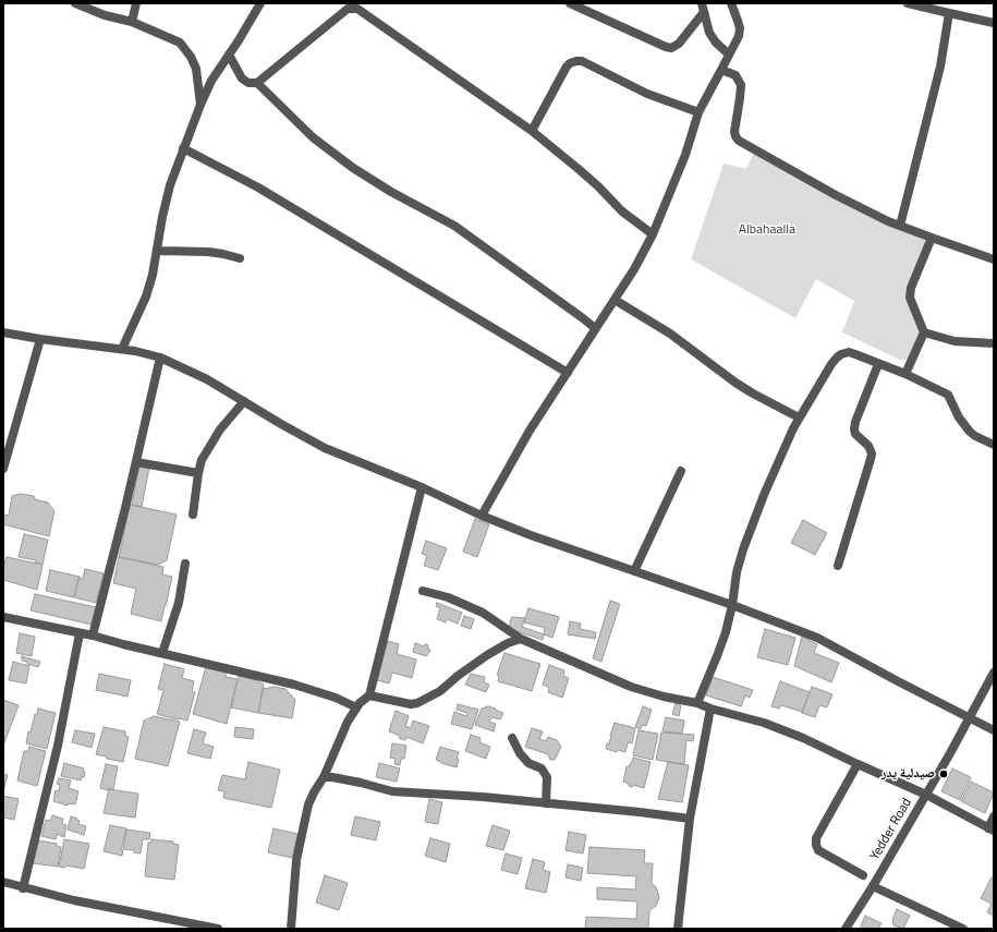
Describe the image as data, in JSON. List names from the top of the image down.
{
  "streets": {
    "street": ["Yedder Road"]
  },
  "parks": ["Albahaalla"],
  "places": ["صيدلية يدر"]
}
